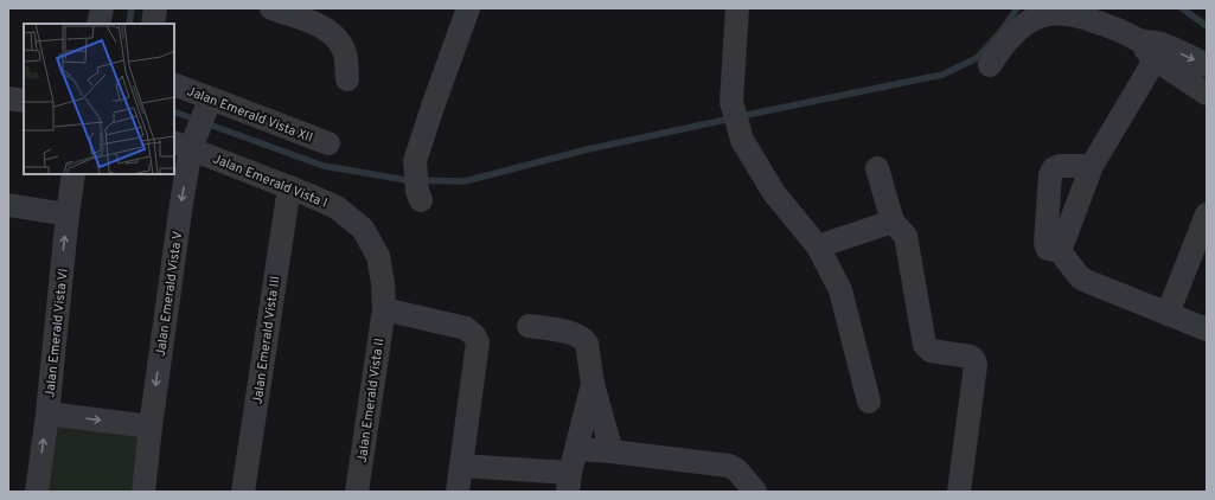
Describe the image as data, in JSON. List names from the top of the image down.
{
  "streets": {
    "street": [
      "Jalan Emerald Vista XII",
      "Jalan Emerald Vista I",
      "Jalan Emerald Vista V",
      "Jalan Emerald Vista VI",
      "Jalan Emerald Vista III",
      "Jalan Emerald Vista II"
    ]
  },
  "crossings": [
    ["Jalan Emerald Vista XII", "Jalan Emerald Vista V"],
    ["Jalan Emerald Vista I", "Jalan Emerald Vista V"],
    ["Jalan Emerald Vista I", "Jalan Emerald Vista III"],
    ["Jalan Emerald Vista I", "Jalan Emerald Vista II"]
  ],
  "one_way": ["Jalan Emerald Vista V", "Jalan Emerald Vista VI"]
}
